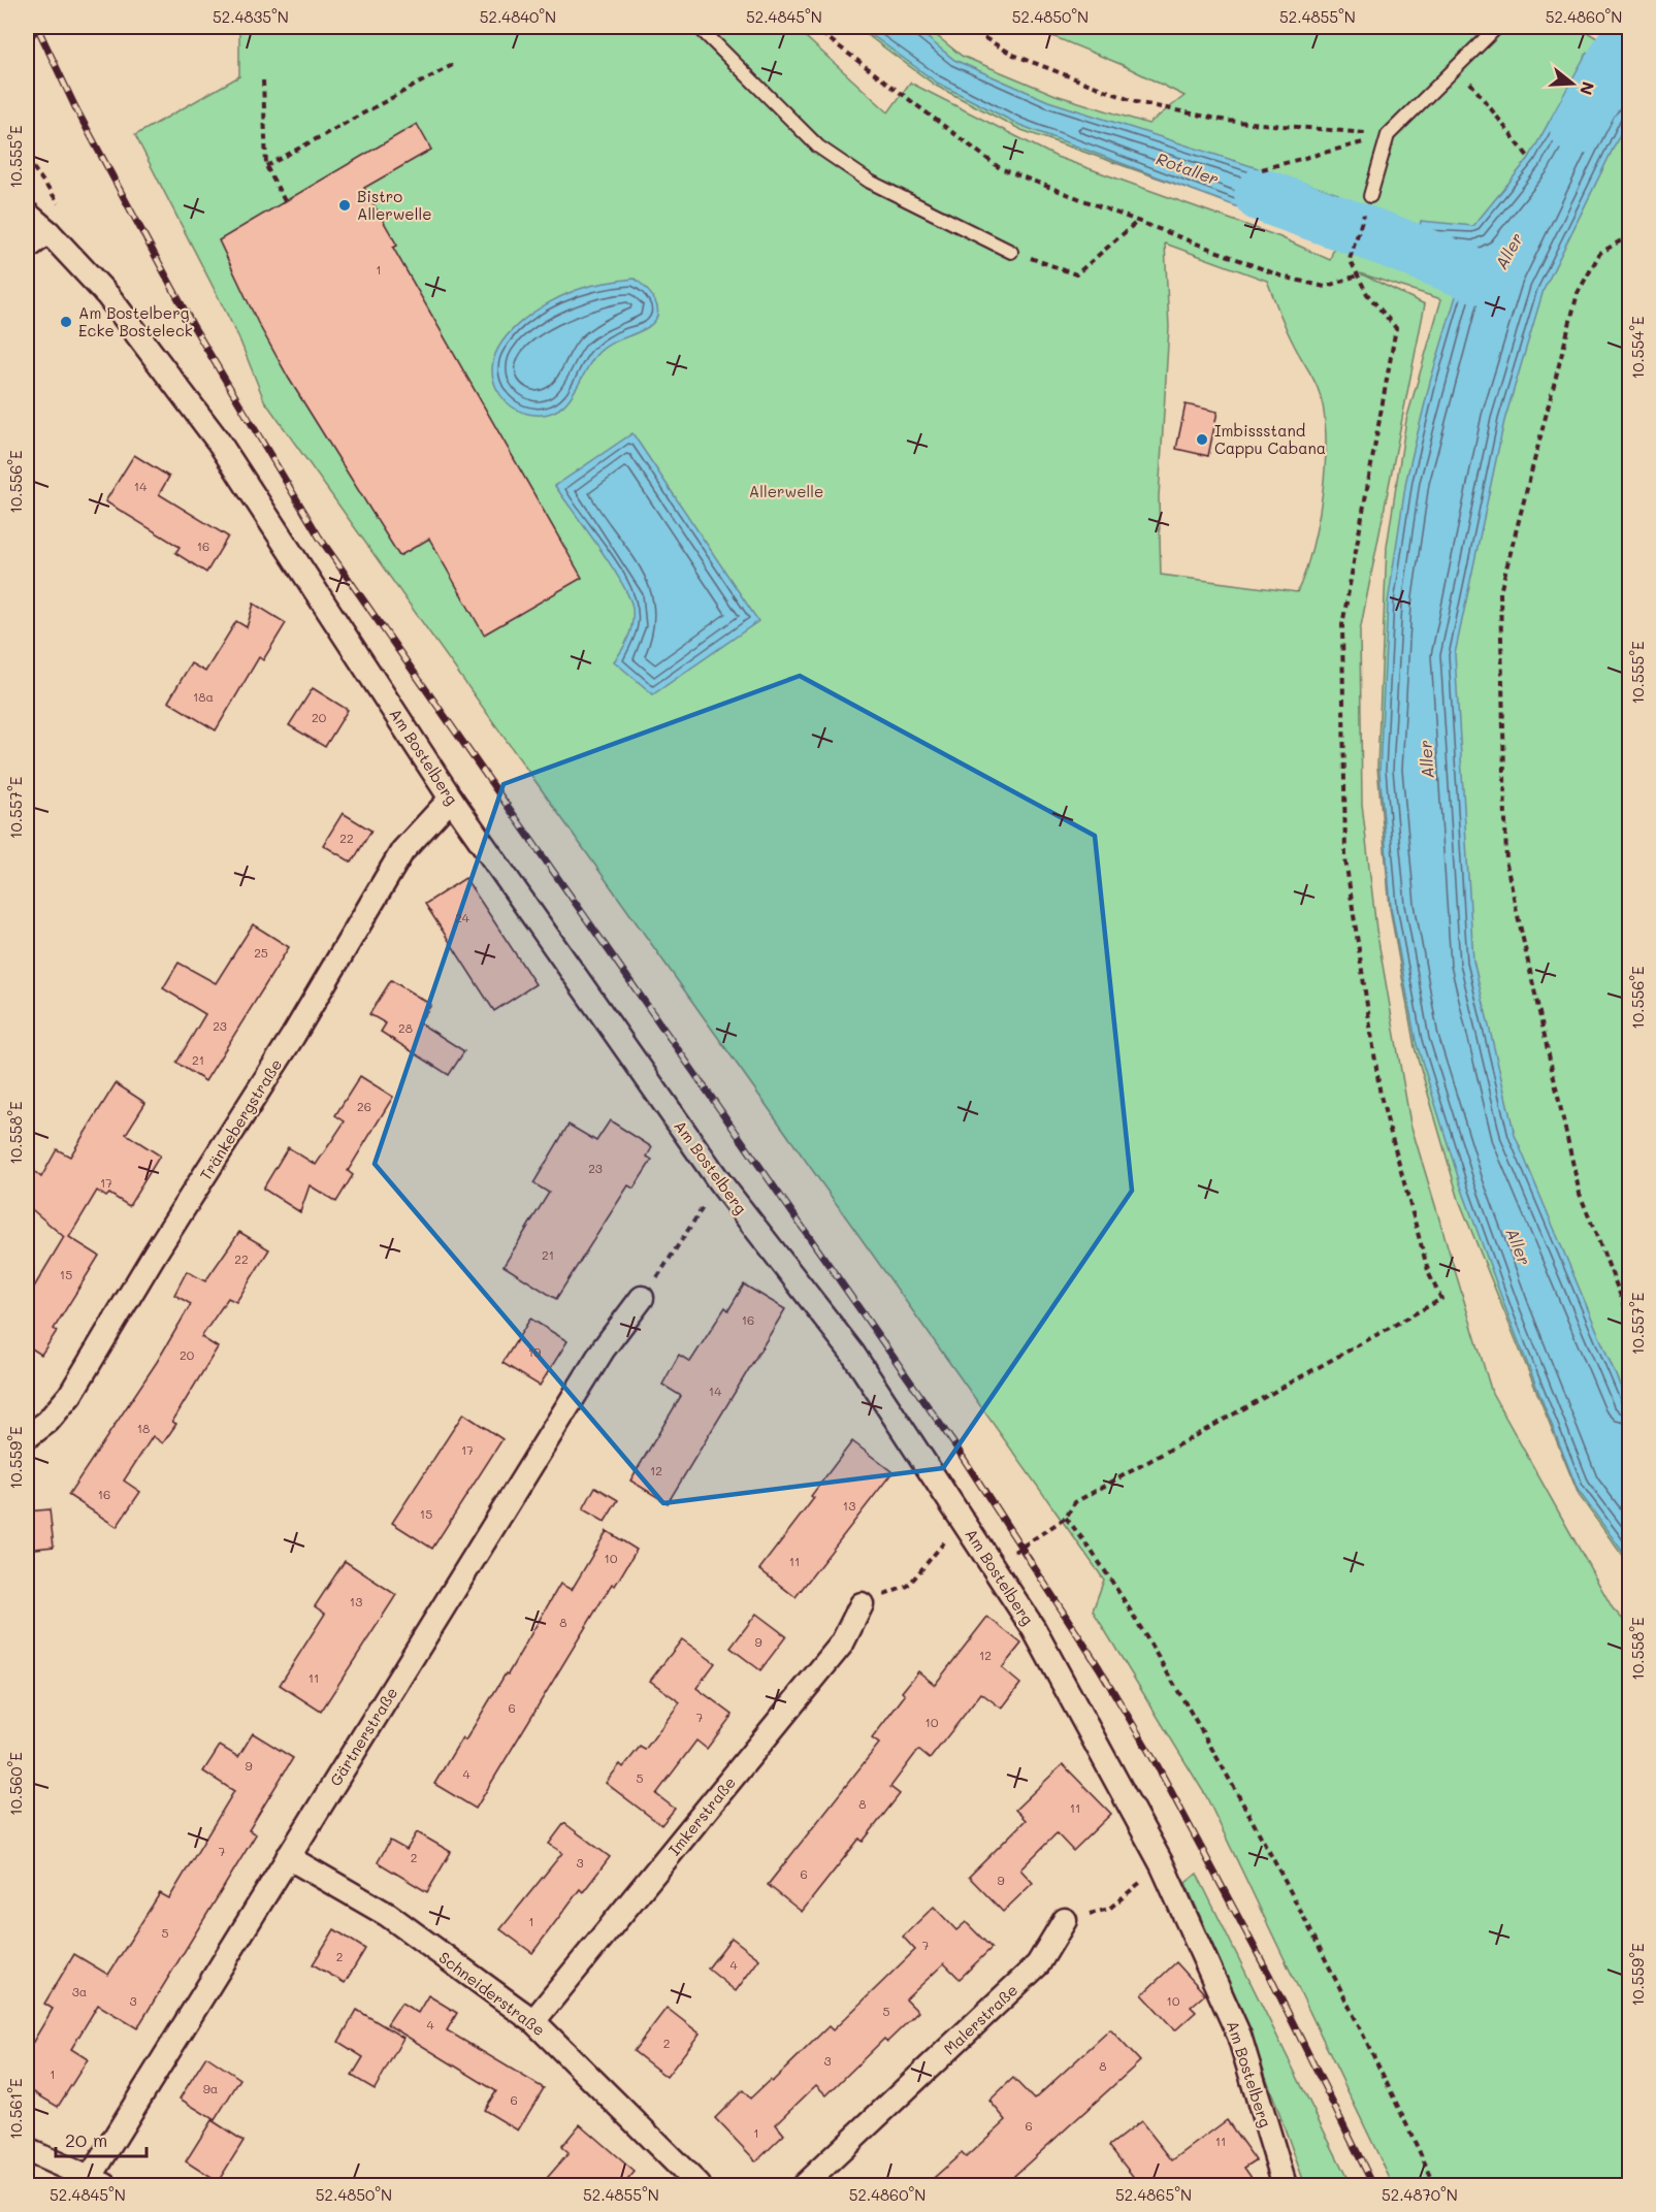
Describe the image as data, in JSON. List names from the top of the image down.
{
  "streets": {
    "street": [
      "Am Bostelberg",
      "Tränkebergstraße",
      "Gärtnerstraße",
      "Imkerstraße",
      "Schneiderstraße",
      "Malerstraße"
    ]
  },
  "crossings": [
    ["Am Bostelberg", "Tränkebergstraße"],
    ["Gärtnerstraße", "Schneiderstraße"],
    ["Imkerstraße", "Schneiderstraße"]
  ],
  "water": ["Rotaller", "Aller"],
  "parks": ["Allerwelle"],
  "places": ["Bistro Allerwelle", "Am Bostelberg Ecke Bosteleck", "Imbissstand Cappu Cabana"],
  "house_numbers": [
    "1",
    "14",
    "16",
    "18a",
    "20",
    "22",
    "24",
    "25",
    "23",
    "28",
    "21",
    "26",
    "23",
    "17",
    "21",
    "22",
    "15",
    "16",
    "19",
    "20",
    "14",
    "18",
    "17",
    "12",
    "16",
    "13",
    "15",
    "10",
    "11",
    "13",
    "8",
    "9",
    "12",
    "11",
    "6",
    "7",
    "10",
    "9",
    "4",
    "5",
    "8",
    "11",
    "7",
    "2",
    "3",
    "6",
    "9",
    "1",
    "5",
    "7",
    "2",
    "4",
    "3a",
    "3",
    "10",
    "5",
    "4",
    "2",
    "3",
    "8",
    "1",
    "9a",
    "6",
    "6",
    "1",
    "11"
  ],
  "scale_bar": "20 m",
  "north": "right",
  "coordinates": [
    "52.4835°N",
    "52.4840°N",
    "52.4845°N",
    "52.4850°N",
    "52.4855°N",
    "52.4860°N",
    "10.555°E",
    "10.554°E",
    "10.556°E",
    "10.557°E",
    "10.558°E",
    "10.559°E",
    "10.560°E",
    "10.561°E",
    "52.4865°N",
    "52.4870°N"
  ]
}
